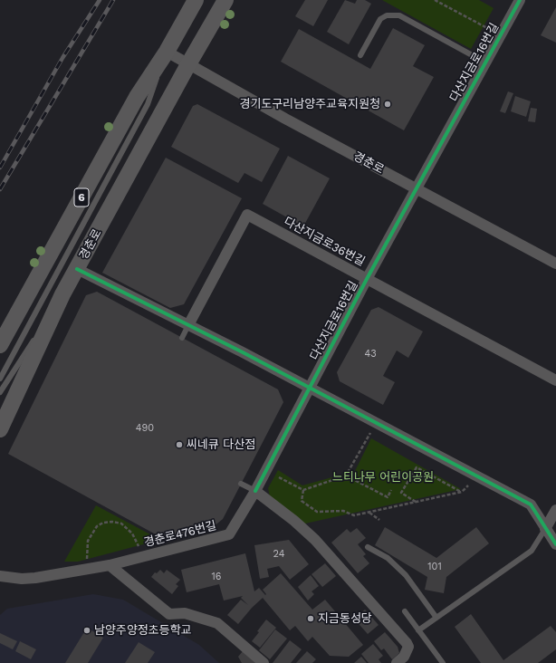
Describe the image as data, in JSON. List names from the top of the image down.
{
  "streets": {
    "main road": ["경춘로", "6"],
    "street": ["다산지금로16번길", "다산지금로36번길", "경춘로476번길"]
  },
  "crossings": [
    ["다산지금로16번길", "경춘로"],
    ["다산지금로16번길", "다산지금로36번길"],
    ["다산지금로16번길", "경춘로476번길"],
    ["경춘로", "6"]
  ],
  "parks": ["느티나무 어린이공원"],
  "places": [
    "경기도구리남양주교육지원청",
    "씨네큐 다산점",
    "지금동성당",
    "남양주양정초등학교"
  ],
  "house_numbers": [
    "43",
    "490",
    "24",
    "101",
    "16"
  ]
}
